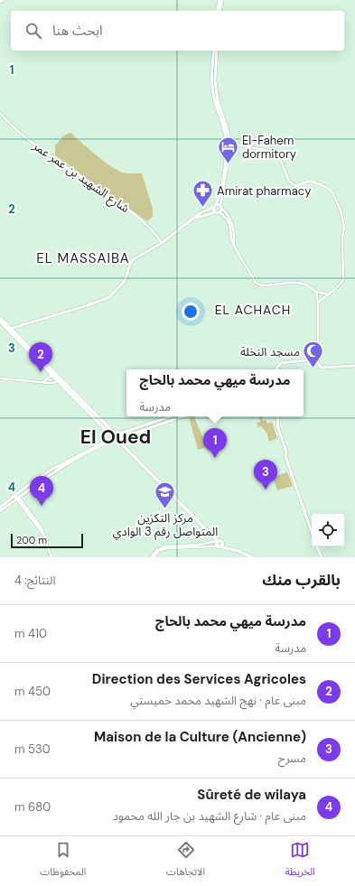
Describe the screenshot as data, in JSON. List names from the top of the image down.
{
  "streets": {
    "street": ["شارع الشهيد بن عمر عمر"]
  },
  "districts": ["EL MASSAIBA", "EL ACHACH", "El Oued"],
  "places": {
    "hotel": ["El-Fahem dormitory"],
    "pharmacy": ["Amirat pharmacy"],
    "mosque": ["مسجد النخلة"],
    "school or university": ["مركز التكزين المتواصل رقم 3 الوادي"]
  },
  "scale_bar": "200 m",
  "page": {
    "search": "ابحث هنا",
    "pins": [
      "2",
      "1",
      "3",
      "4"
    ],
    "popup": ["مدرسة ميهي محمد بالحاج", "مدرسة"],
    "scale": "200 m",
    "heading": ["بالقرب منك", "النتائج: 4"],
    "list": [
      {
        "mark": "1",
        "name": "مدرسة ميهي محمد بالحاج",
        "note": "مدرسة",
        "value": "410 m"
      },
      {
        "mark": "2",
        "name": "Direction des Services Agricoles",
        "note": "مبنى عام · نهج الشهيد محمد خميستي",
        "value": "450 m"
      },
      {
        "mark": "3",
        "name": "Maison de la Culture (Ancienne)",
        "note": "مسرح",
        "value": "530 m"
      },
      {
        "mark": "4",
        "name": "Sûreté de wilaya",
        "note": "مبنى عام · شارع الشهيد بن جار الله محمود",
        "value": "680 m"
      }
    ],
    "nav": ["الخريطة", "الاتجاهات", "المحفوظات"]
  },
  "grid": {
    "rows": [
      "1",
      "2",
      "3",
      "4"
    ]
  }
}
